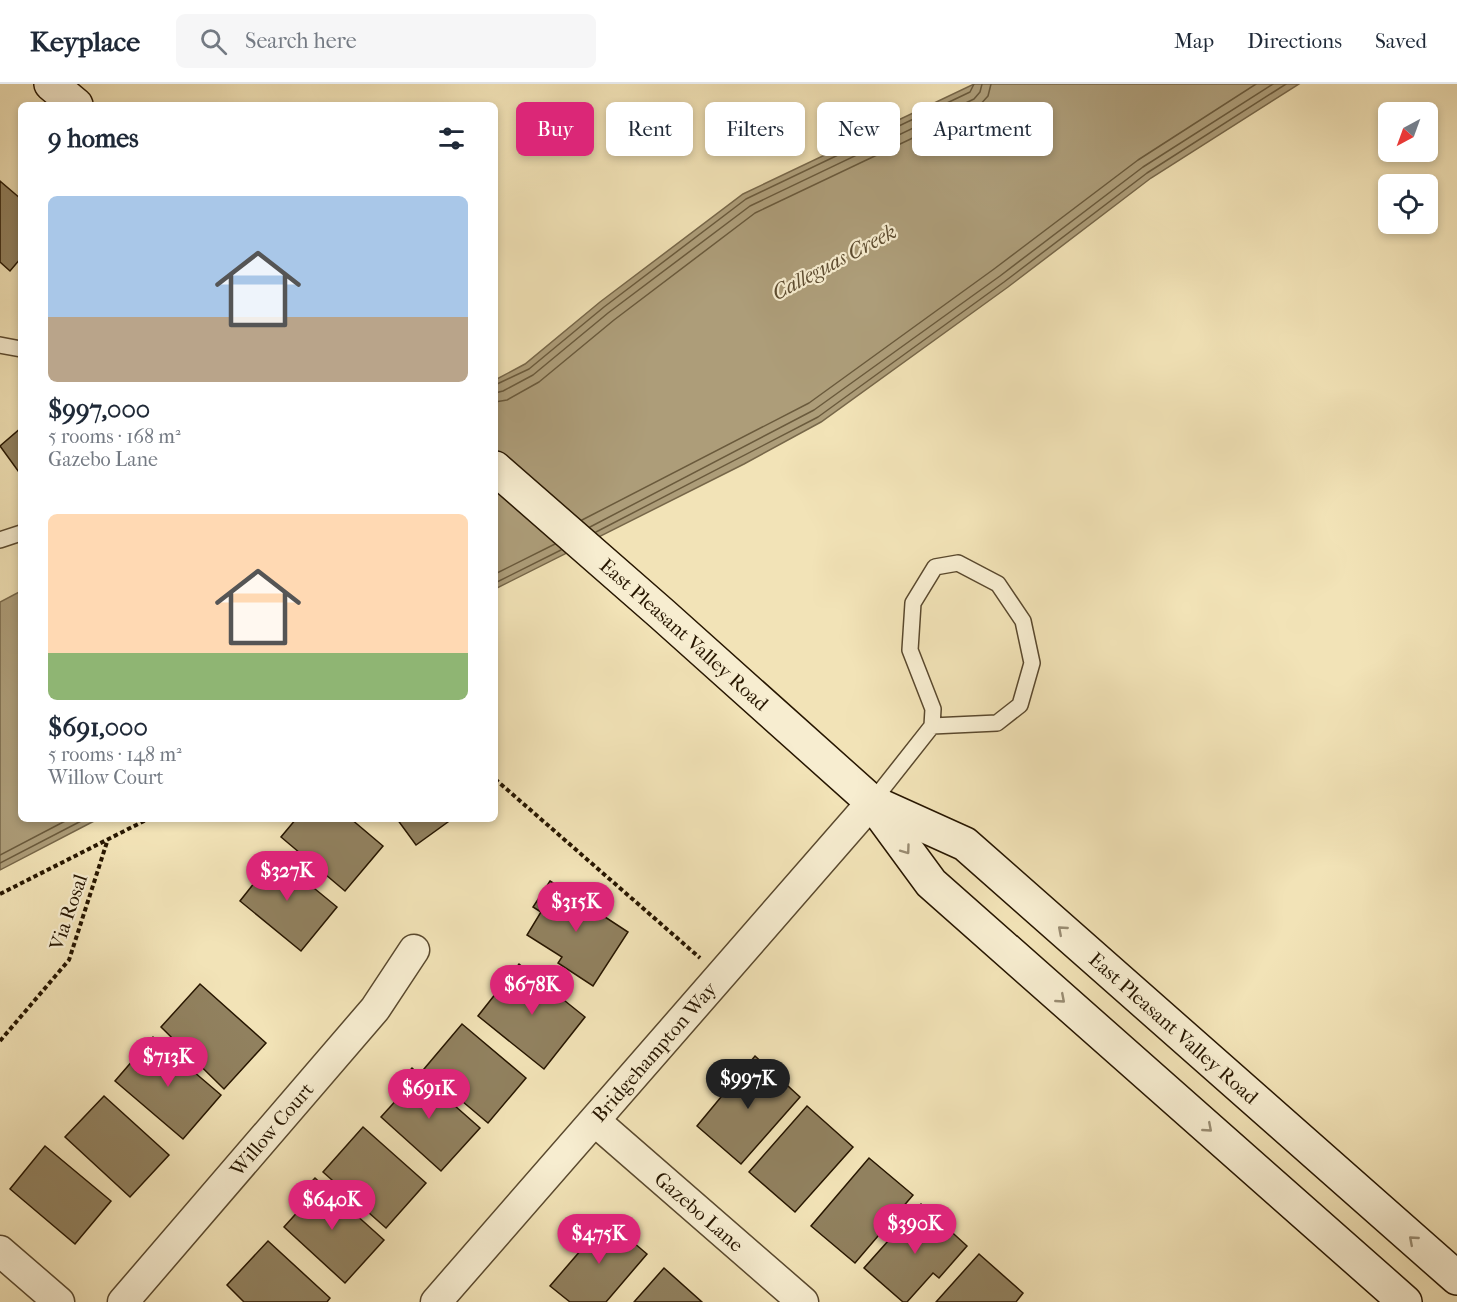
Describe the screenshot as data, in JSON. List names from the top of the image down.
{
  "streets": {
    "main road": ["East Pleasant Valley Road"],
    "street": ["Bridgehampton Way", "Willow Court", "Gazebo Lane"],
    "path": ["Via Rosal"]
  },
  "crossings": [
    ["East Pleasant Valley Road", "Bridgehampton Way"],
    ["Bridgehampton Way", "Gazebo Lane"]
  ],
  "water": ["Calleguas Creek"],
  "north": "bottom left",
  "page": {
    "header": "Keyplace",
    "search": "Search here",
    "nav": ["Map", "Directions", "Saved"],
    "chip": [
      "Buy",
      "Rent",
      "Filters",
      "New",
      "Apartment"
    ],
    "heading": "9 homes",
    "list": [
      {
        "name": "$997,000",
        "note": "5 rooms · 168 m² · Gazebo Lane"
      },
      {
        "name": "$691,000",
        "note": "5 rooms · 148 m² · Willow Court"
      }
    ],
    "price": [
      "$327K",
      "$315K",
      "$678K",
      "$713K",
      "$997K",
      "$691K",
      "$640K",
      "$390K",
      "$475K"
    ]
  }
}
